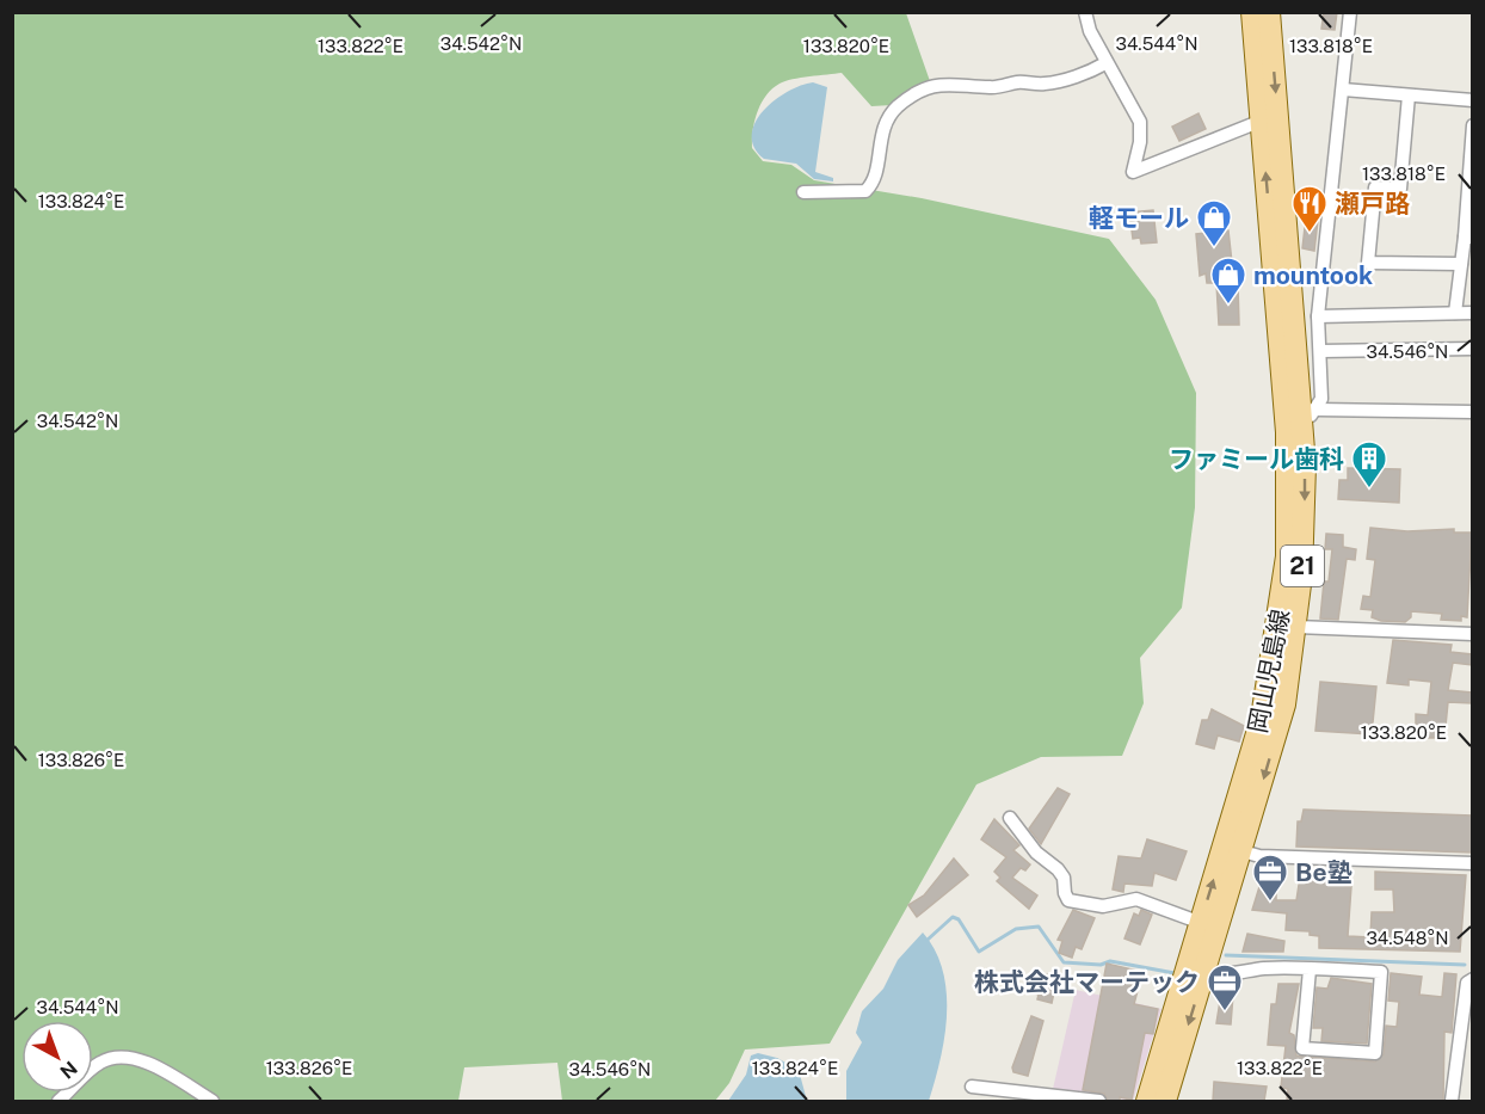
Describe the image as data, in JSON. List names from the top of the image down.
{
  "streets": {
    "main road": ["21", "岡山児島線"]
  },
  "places": {
    "restaurant": ["瀬戸路"],
    "shop": ["軽モール", "mountook"],
    "building": ["ファミール歯科"],
    "office": ["Be塾", "株式会社マーテック"]
  },
  "north": "bottom right",
  "coordinates": [
    "34.542°N",
    "34.544°N",
    "133.822°E",
    "133.820°E",
    "133.818°E",
    "133.824°E",
    "34.546°N",
    "133.826°E",
    "34.548°N"
  ]
}
